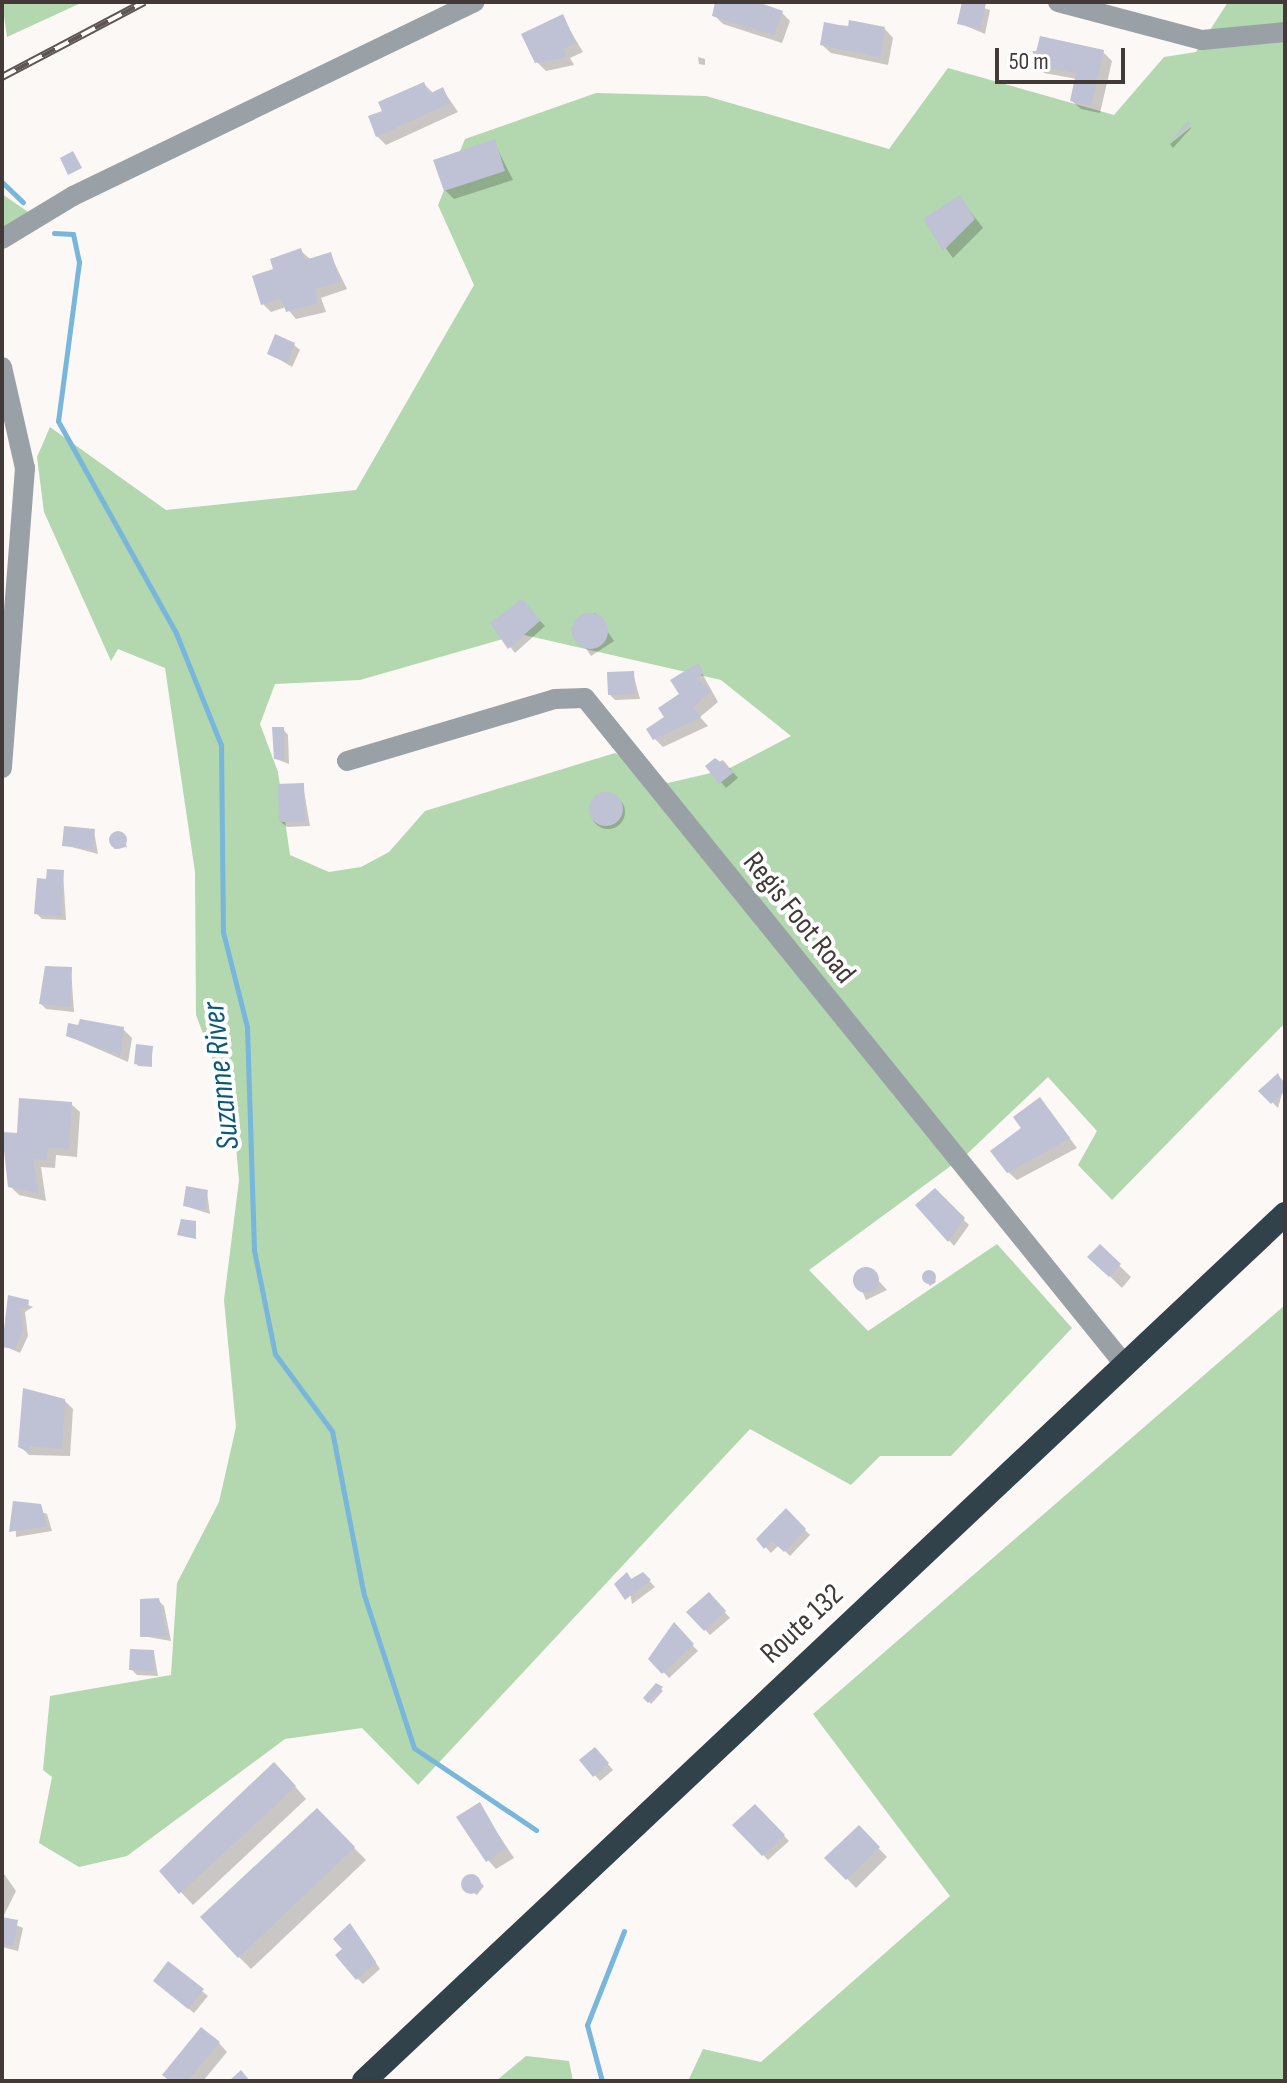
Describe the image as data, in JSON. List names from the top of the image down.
{
  "streets": {
    "highway": ["Route 132"],
    "street": ["Regis Foot Road"]
  },
  "crossings": [
    ["Regis Foot Road", "Route 132"]
  ],
  "water": ["Suzanne River"],
  "scale_bar": "50 m"
}
